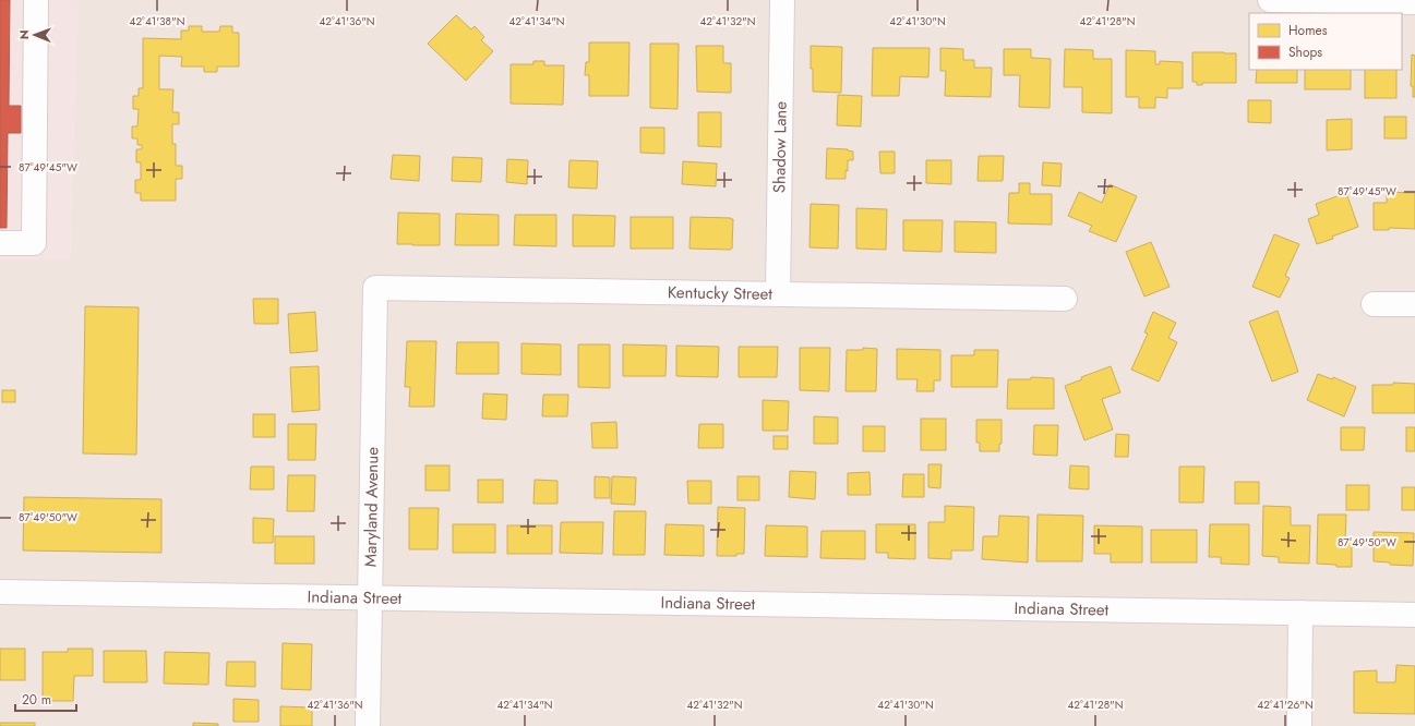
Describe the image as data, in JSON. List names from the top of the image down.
{
  "streets": {
    "street": [
      "Shadow Lane",
      "Kentucky Street",
      "Maryland Avenue",
      "Indiana Street"
    ]
  },
  "crossings": [
    ["Shadow Lane", "Kentucky Street"],
    ["Kentucky Street", "Maryland Avenue"],
    ["Maryland Avenue", "Indiana Street"]
  ],
  "legend": ["Homes", "Shops"],
  "scale_bar": "20 m",
  "north": "left",
  "coordinates": [
    "42°41'38\"N",
    "42°41'36\"N",
    "42°41'34\"N",
    "42°41'32\"N",
    "42°41'30\"N",
    "42°41'28\"N",
    "87°49'45\"W",
    "87°49'50\"W",
    "42°41'26\"N"
  ]
}
